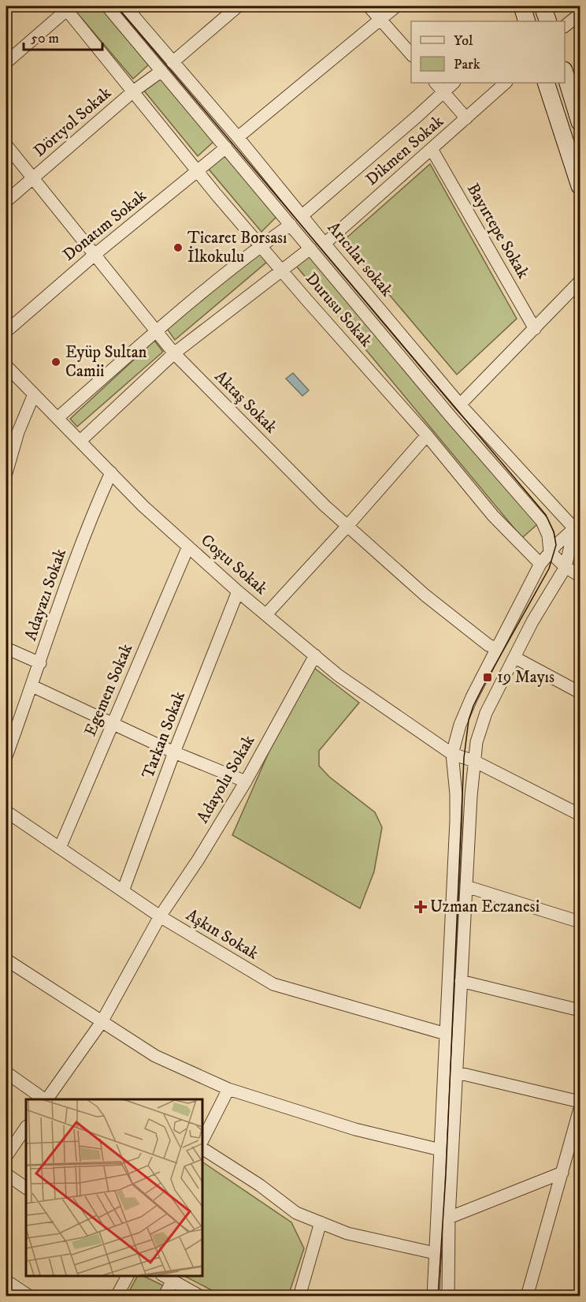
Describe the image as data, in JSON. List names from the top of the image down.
{
  "streets": {
    "street": [
      "Dörtyol Sokak",
      "Dikmen Sokak",
      "Donatım Sokak",
      "Bayırtepe Sokak",
      "Arıcılar sokak",
      "Durusu Sokak",
      "Aktaş Sokak",
      "Coştu Sokak",
      "Adayazı Sokak",
      "Egemen Sokak",
      "Tarkan Sokak",
      "Adayolu Sokak",
      "Aşkın Sokak"
    ]
  },
  "crossings": [
    ["Dörtyol Sokak", "Durusu Sokak"],
    ["Dörtyol Sokak", "Aktaş Sokak"],
    ["Dikmen Sokak", "Bayırtepe Sokak"],
    ["Dikmen Sokak", "Arıcılar sokak"],
    ["Donatım Sokak", "Durusu Sokak"],
    ["Donatım Sokak", "Aktaş Sokak"],
    ["Coştu Sokak", "Adayazı Sokak"],
    ["Coştu Sokak", "Egemen Sokak"],
    ["Coştu Sokak", "Tarkan Sokak"],
    ["Coştu Sokak", "Adayolu Sokak"],
    ["Egemen Sokak", "Aşkın Sokak"],
    ["Tarkan Sokak", "Aşkın Sokak"],
    ["Adayolu Sokak", "Aşkın Sokak"]
  ],
  "places": {
    "other": ["Ticaret Borsası İlkokulu", "Eyüp Sultan Camii"],
    "transit": ["19 Mayıs"],
    "health": ["Uzman Eczanesi"]
  },
  "legend": ["Yol", "Park"],
  "scale_bar": "50 m"
}
